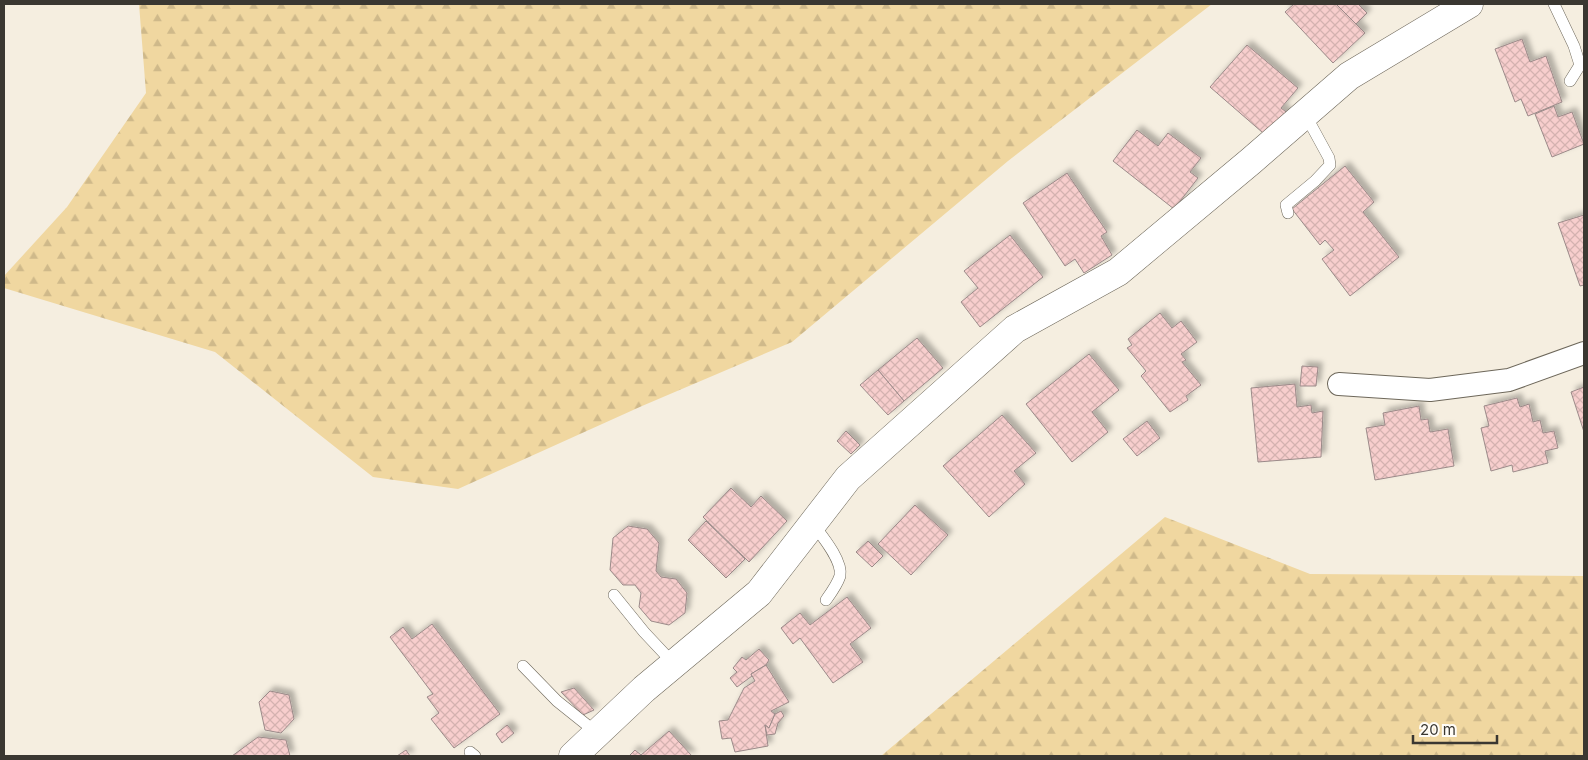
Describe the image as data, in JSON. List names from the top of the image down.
{
  "scale_bar": "20 m"
}
